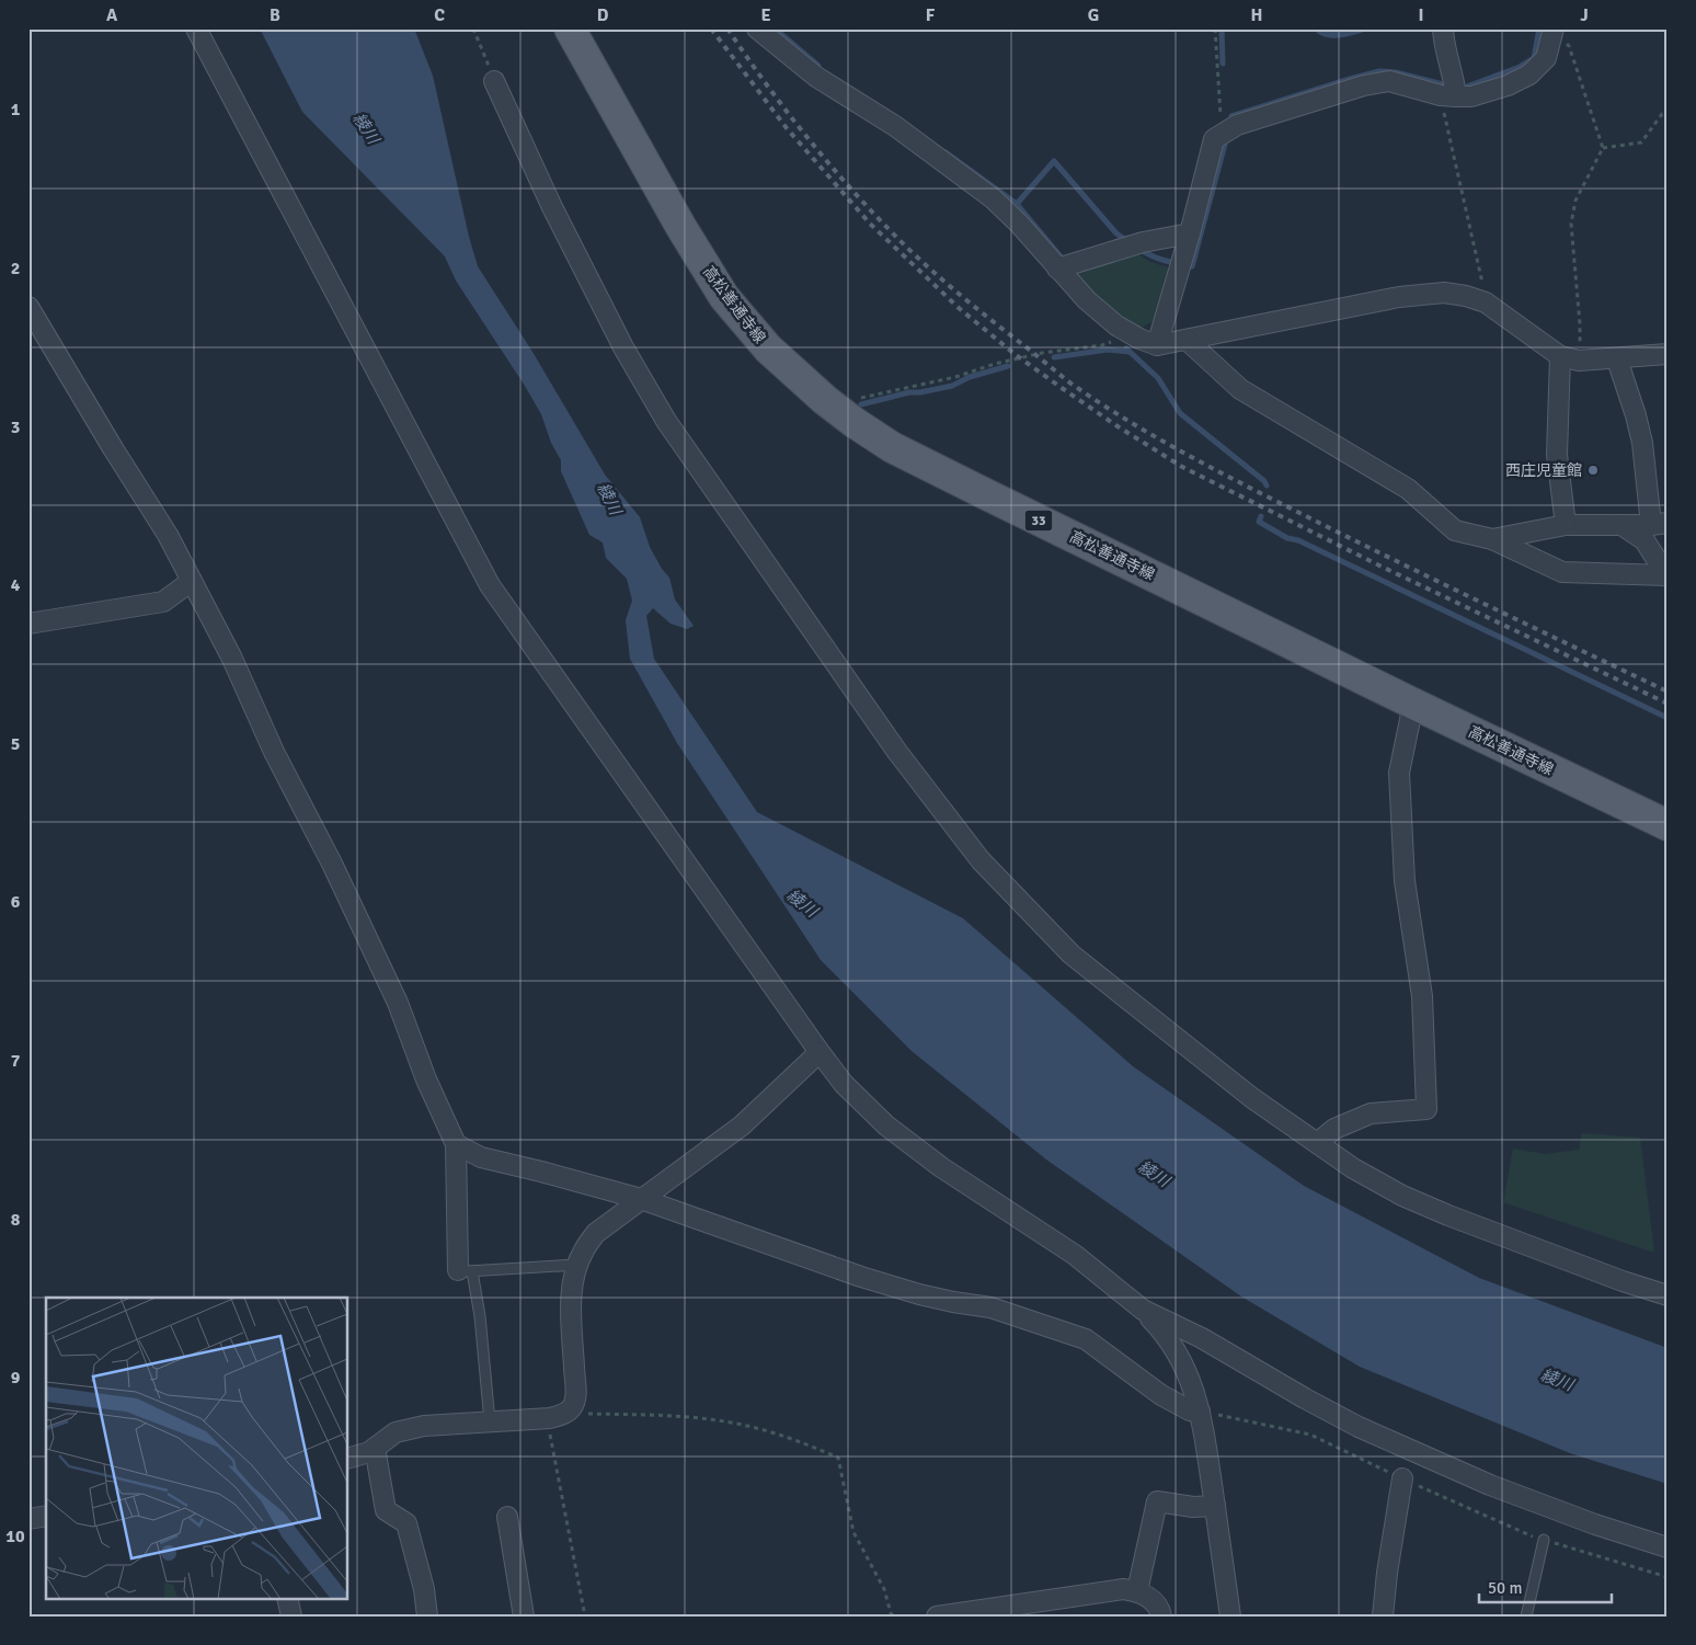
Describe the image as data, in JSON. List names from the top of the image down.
{
  "streets": {
    "main road": ["高松善通寺線", "33"]
  },
  "water": ["綾川"],
  "places": ["西庄児童館"],
  "scale_bar": "50 m",
  "grid": {
    "columns": [
      "A",
      "B",
      "C",
      "D",
      "E",
      "F",
      "G",
      "H",
      "I",
      "J"
    ],
    "rows": [
      "1",
      "2",
      "3",
      "4",
      "5",
      "6",
      "7",
      "8",
      "9",
      "10"
    ]
  }
}
